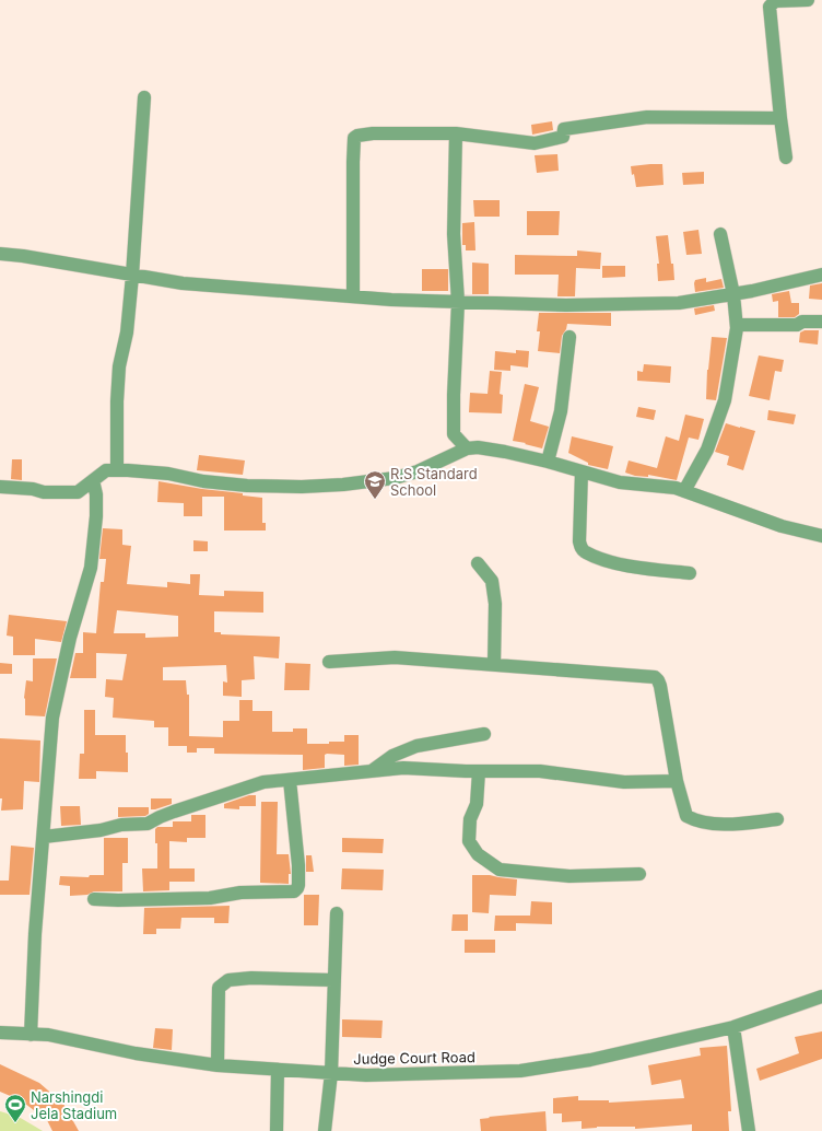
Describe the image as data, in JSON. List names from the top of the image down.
{
  "streets": {
    "street": ["Judge Court Road"]
  },
  "places": {
    "school or university": ["R.S Standard School"],
    "sports": ["Narshingdi Jela Stadium"]
  }
}
